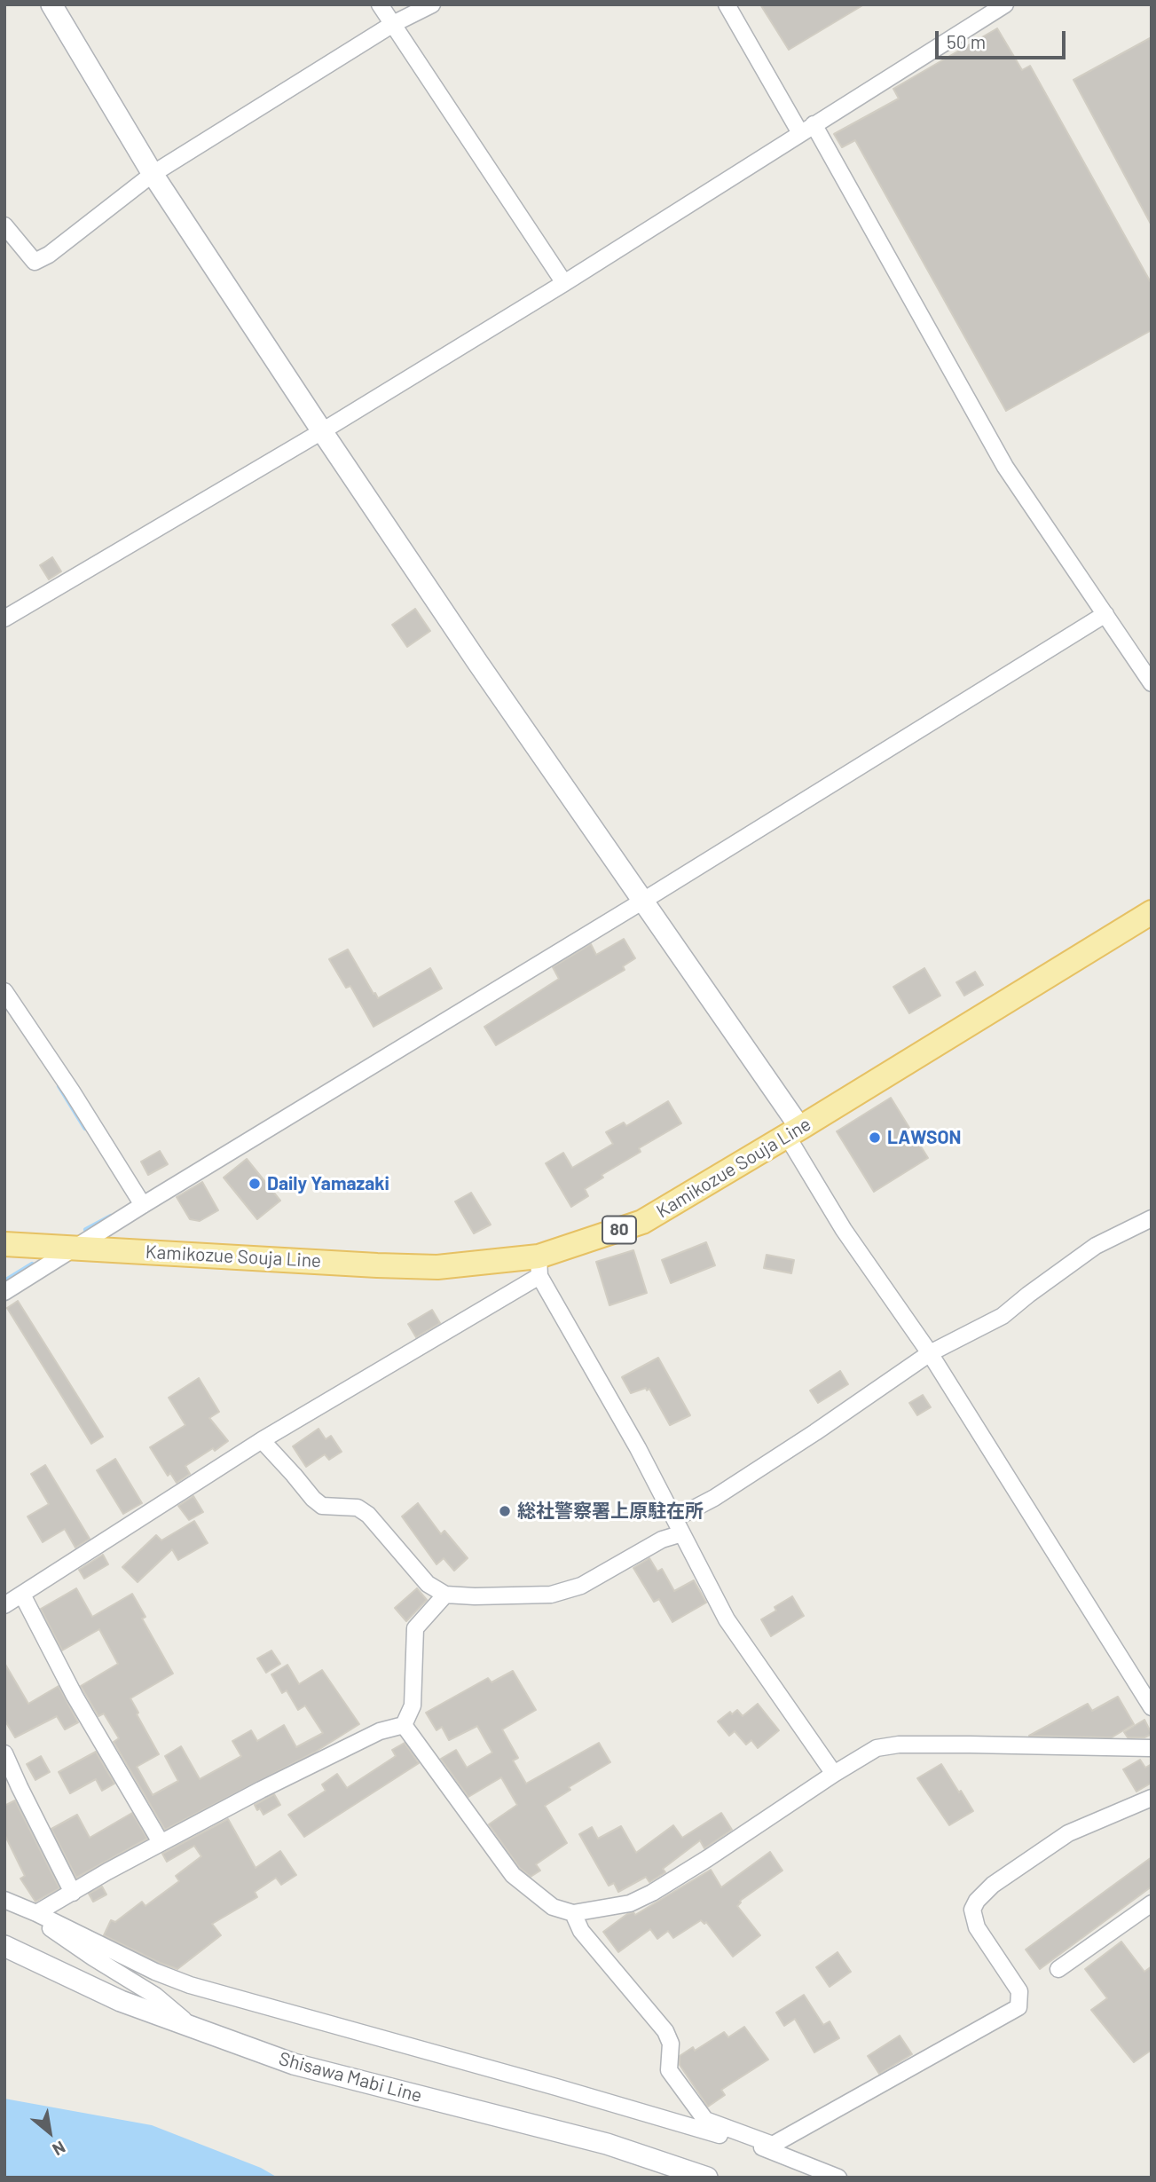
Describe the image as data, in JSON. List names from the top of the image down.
{
  "streets": {
    "main road": ["Kamikozue Souja Line", "80"],
    "street": ["Shisawa Mabi Line"]
  },
  "places": ["LAWSON", "Daily Yamazaki", "総社警察署上原駐在所"],
  "scale_bar": "50 m",
  "north": "bottom right"
}
